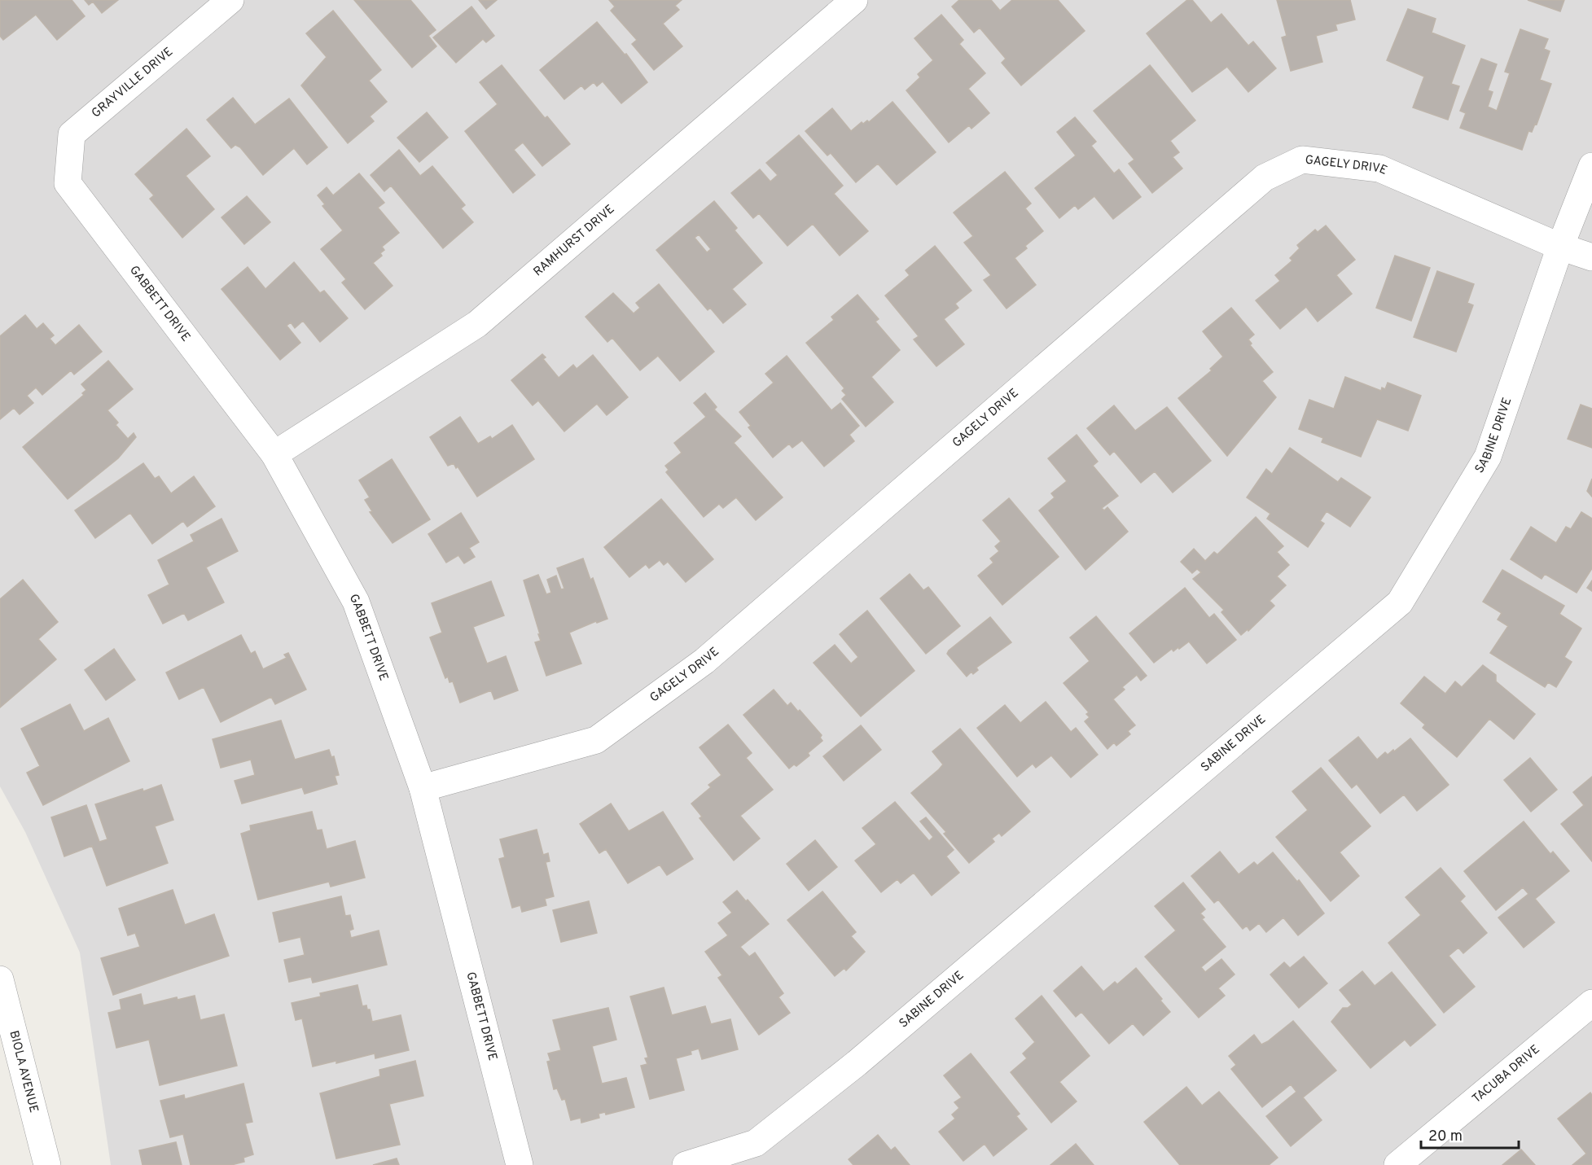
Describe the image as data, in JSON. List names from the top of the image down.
{
  "streets": {
    "street": [
      "GRAYVILLE DRIVE",
      "GAGELY DRIVE",
      "RAMHURST DRIVE",
      "GABBETT DRIVE",
      "SABINE DRIVE",
      "BIOLA AVENUE",
      "TACUBA DRIVE"
    ]
  },
  "crossings": [
    ["GRAYVILLE DRIVE", "GABBETT DRIVE"],
    ["GAGELY DRIVE", "GABBETT DRIVE"],
    ["GAGELY DRIVE", "SABINE DRIVE"],
    ["RAMHURST DRIVE", "GABBETT DRIVE"]
  ],
  "scale_bar": "20 m"
}
